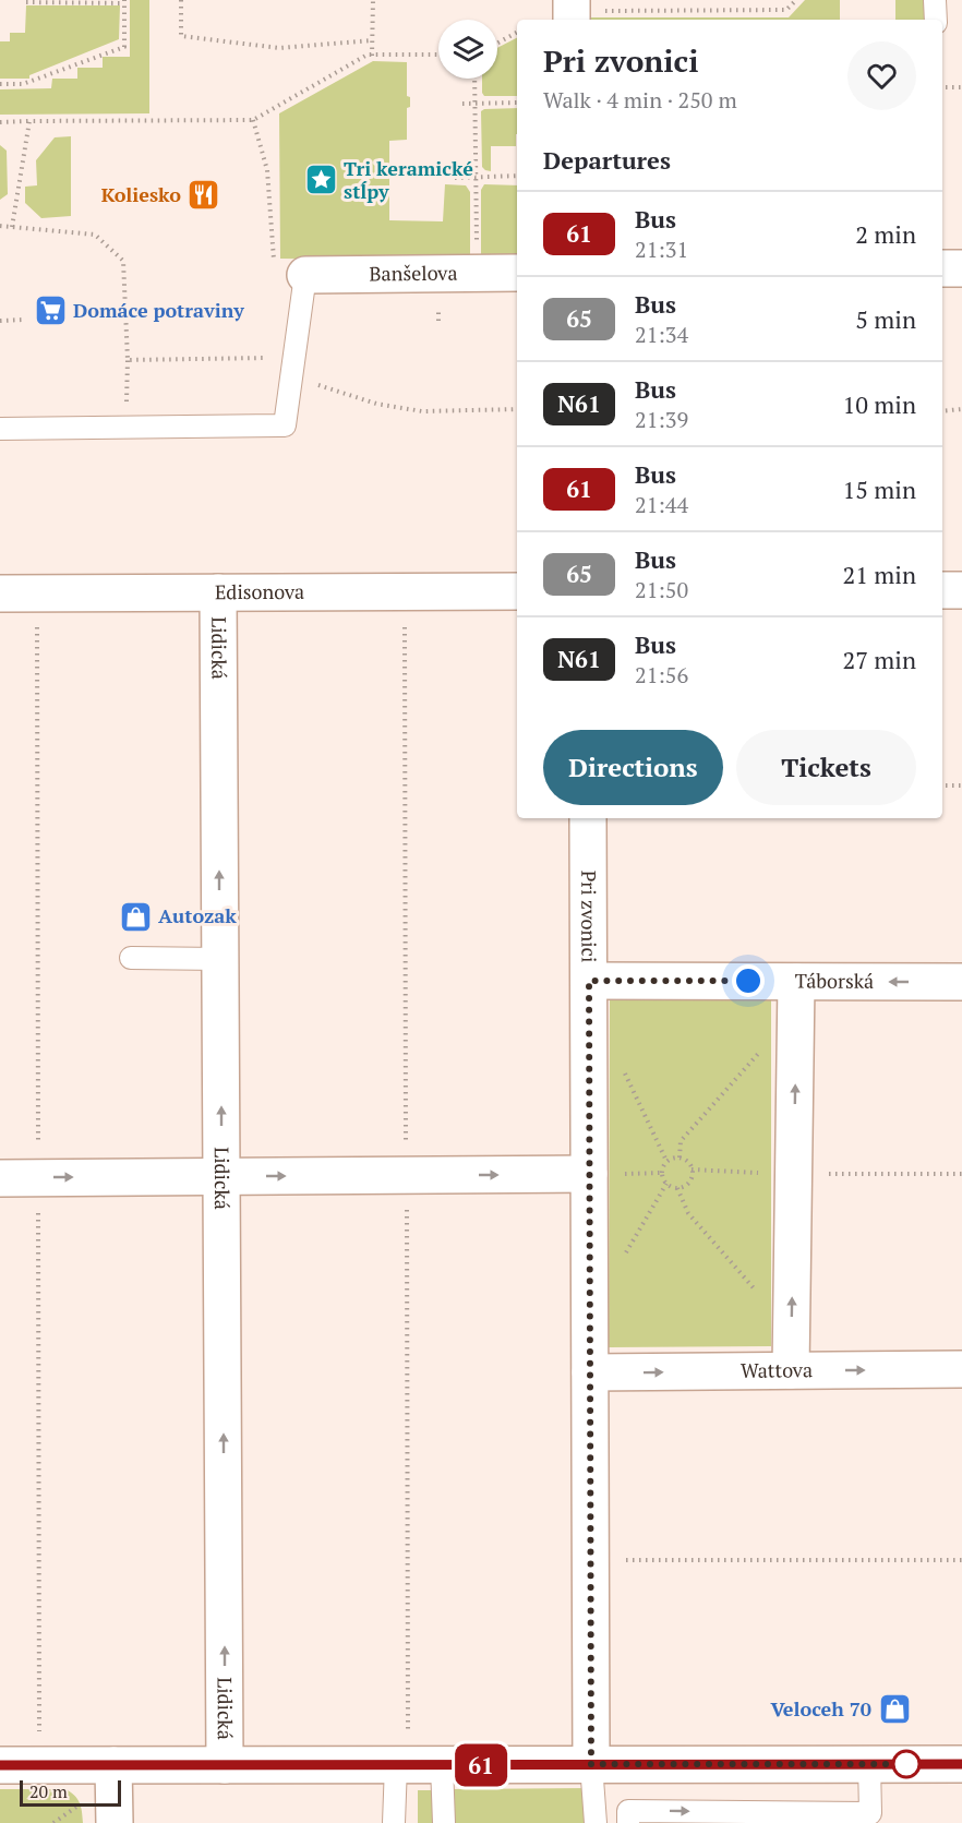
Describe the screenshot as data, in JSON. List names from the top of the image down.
{
  "streets": {
    "street": [
      "Banšelova",
      "Edisonova",
      "Lidická",
      "Pri zvonici",
      "Táborská",
      "Wattova"
    ]
  },
  "crossings": [
    ["Edisonova", "Lidická"],
    ["Pri zvonici", "Táborská"],
    ["Pri zvonici", "Wattova"]
  ],
  "one_way": ["Lidická", "Táborská", "Wattova"],
  "places": {
    "place": ["Tri keramické stĺpy"],
    "restaurant": ["Koliesko"],
    "supermarket": ["Domáce potraviny"],
    "shop": ["Autozak", "Veloceh 70"]
  },
  "lines": ["bus line 61"],
  "scale_bar": "20 m",
  "page": {
    "on_map": "61",
    "heading": [
      ["Pri zvonici", "Walk · 4 min · 250 m"],
      "Departures"
    ],
    "list": [
      {
        "mark": "61",
        "name": "Bus",
        "note": "21:31",
        "value": "2 min"
      },
      {
        "mark": "65",
        "name": "Bus",
        "note": "21:34",
        "value": "5 min"
      },
      {
        "mark": "N61",
        "name": "Bus",
        "note": "21:39",
        "value": "10 min"
      },
      {
        "mark": "61",
        "name": "Bus",
        "note": "21:44",
        "value": "15 min"
      },
      {
        "mark": "65",
        "name": "Bus",
        "note": "21:50",
        "value": "21 min"
      },
      {
        "mark": "N61",
        "name": "Bus",
        "note": "21:56",
        "value": "27 min"
      }
    ],
    "buttons": ["Directions", "Tickets"],
    "scale": "20 m"
  }
}
